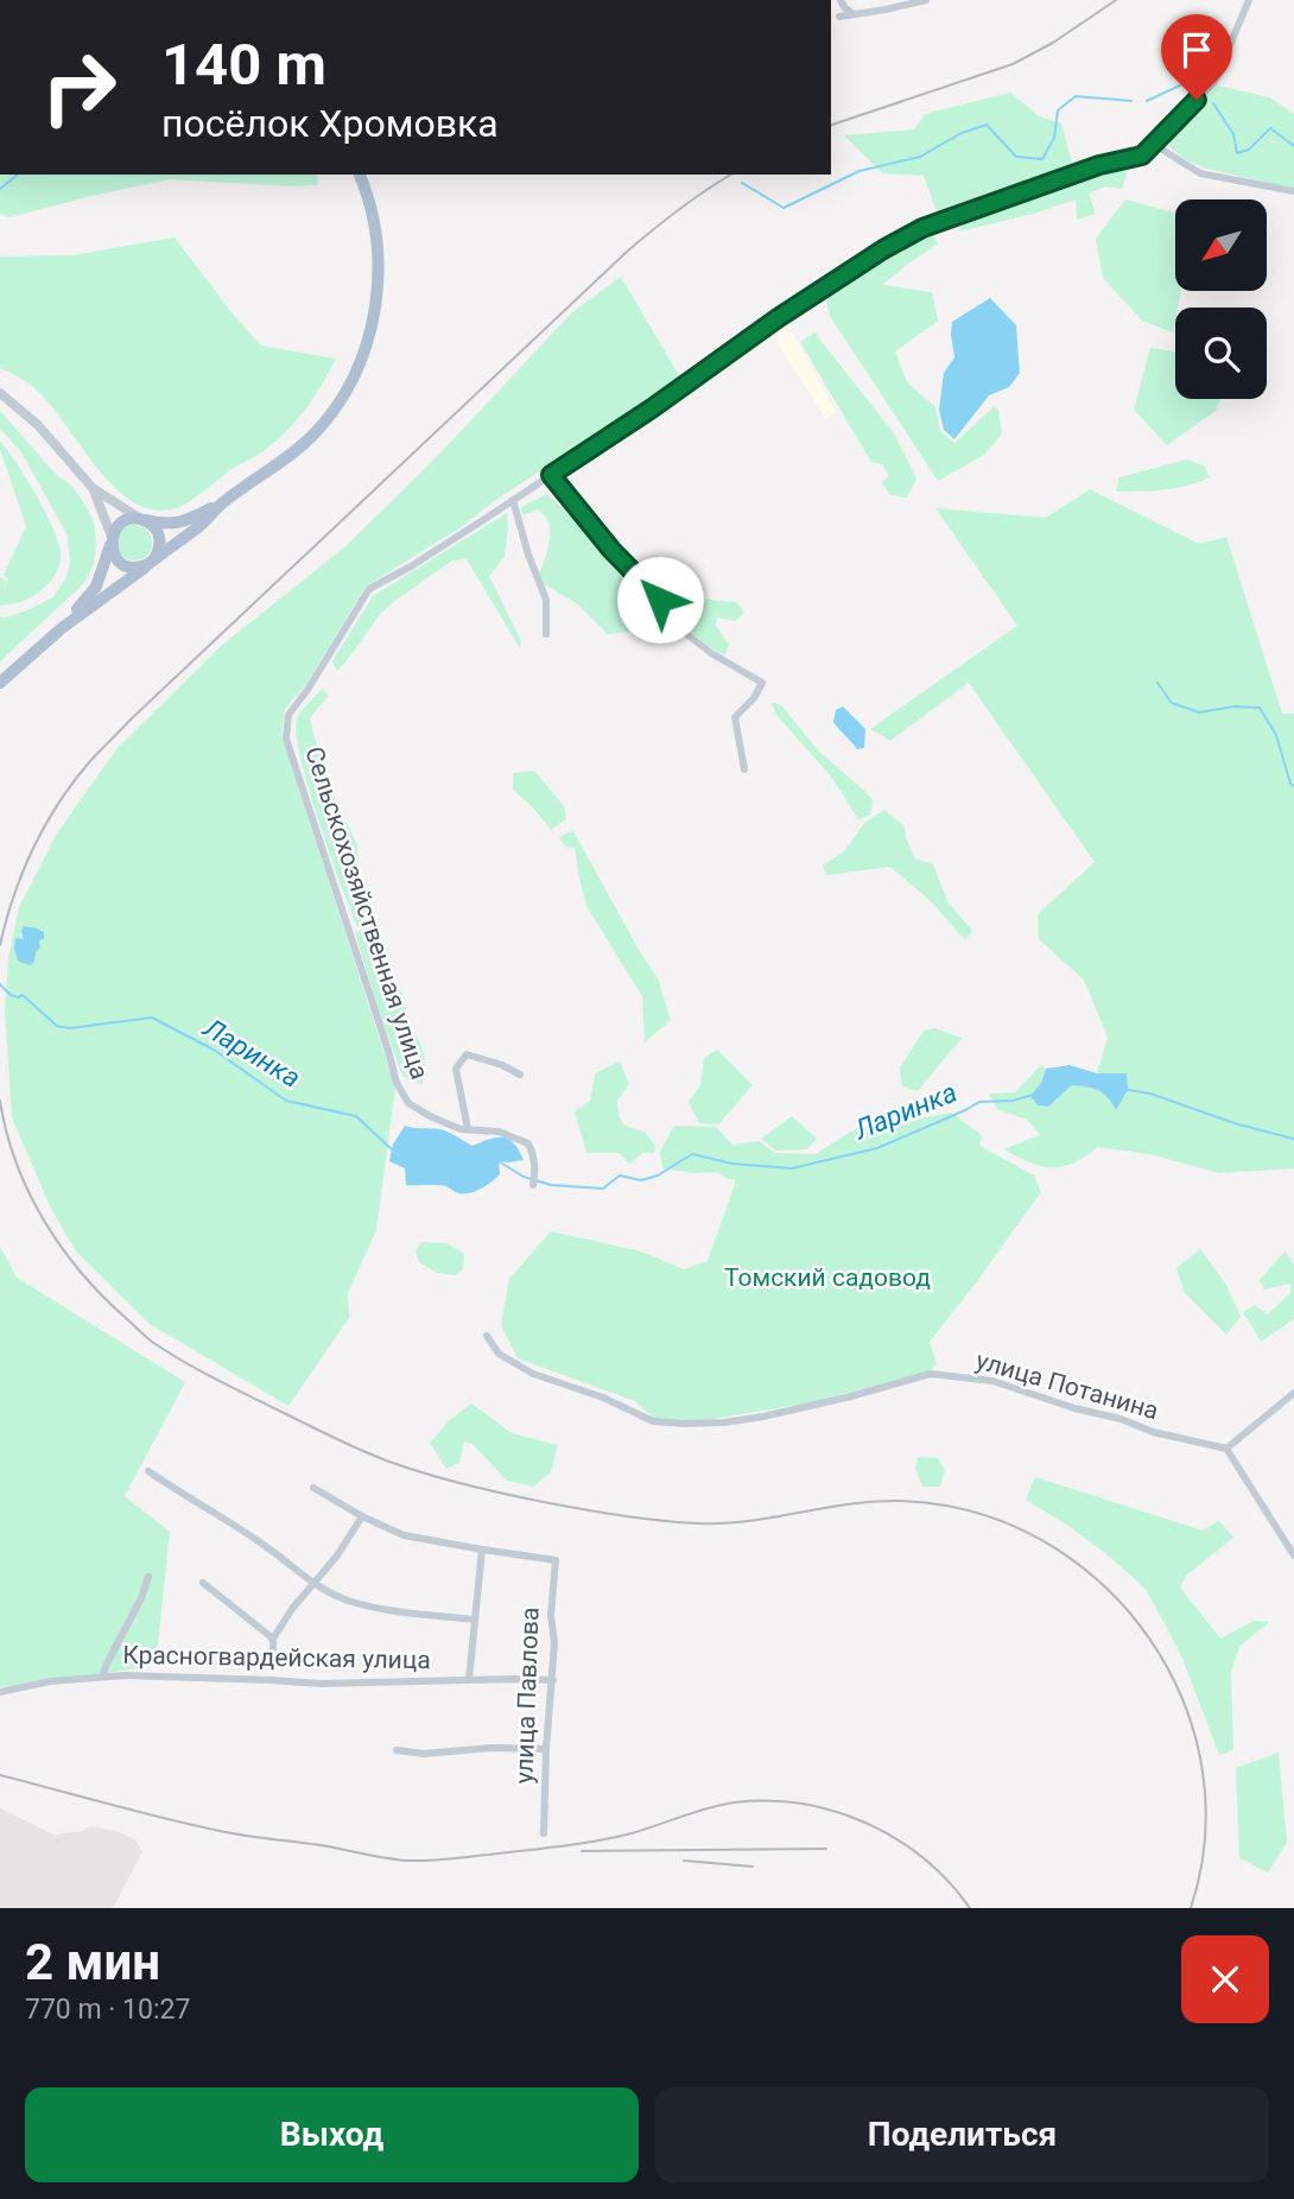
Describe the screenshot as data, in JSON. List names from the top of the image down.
{
  "streets": {
    "street": [
      "Сельскохозяйственная улица",
      "улица Потанина",
      "Красногвардейская улица",
      "улица Павлова"
    ]
  },
  "crossings": [
    ["Красногвардейская улица", "улица Павлова"]
  ],
  "water": ["Ларинка"],
  "parks": ["Томский садовод"],
  "north": "bottom left",
  "page": {
    "turn": ["140 m", "посёлок Хромовка"],
    "heading": ["2 мин", "770 m · 10:27"],
    "buttons": ["Выход", "Поделиться"]
  }
}
